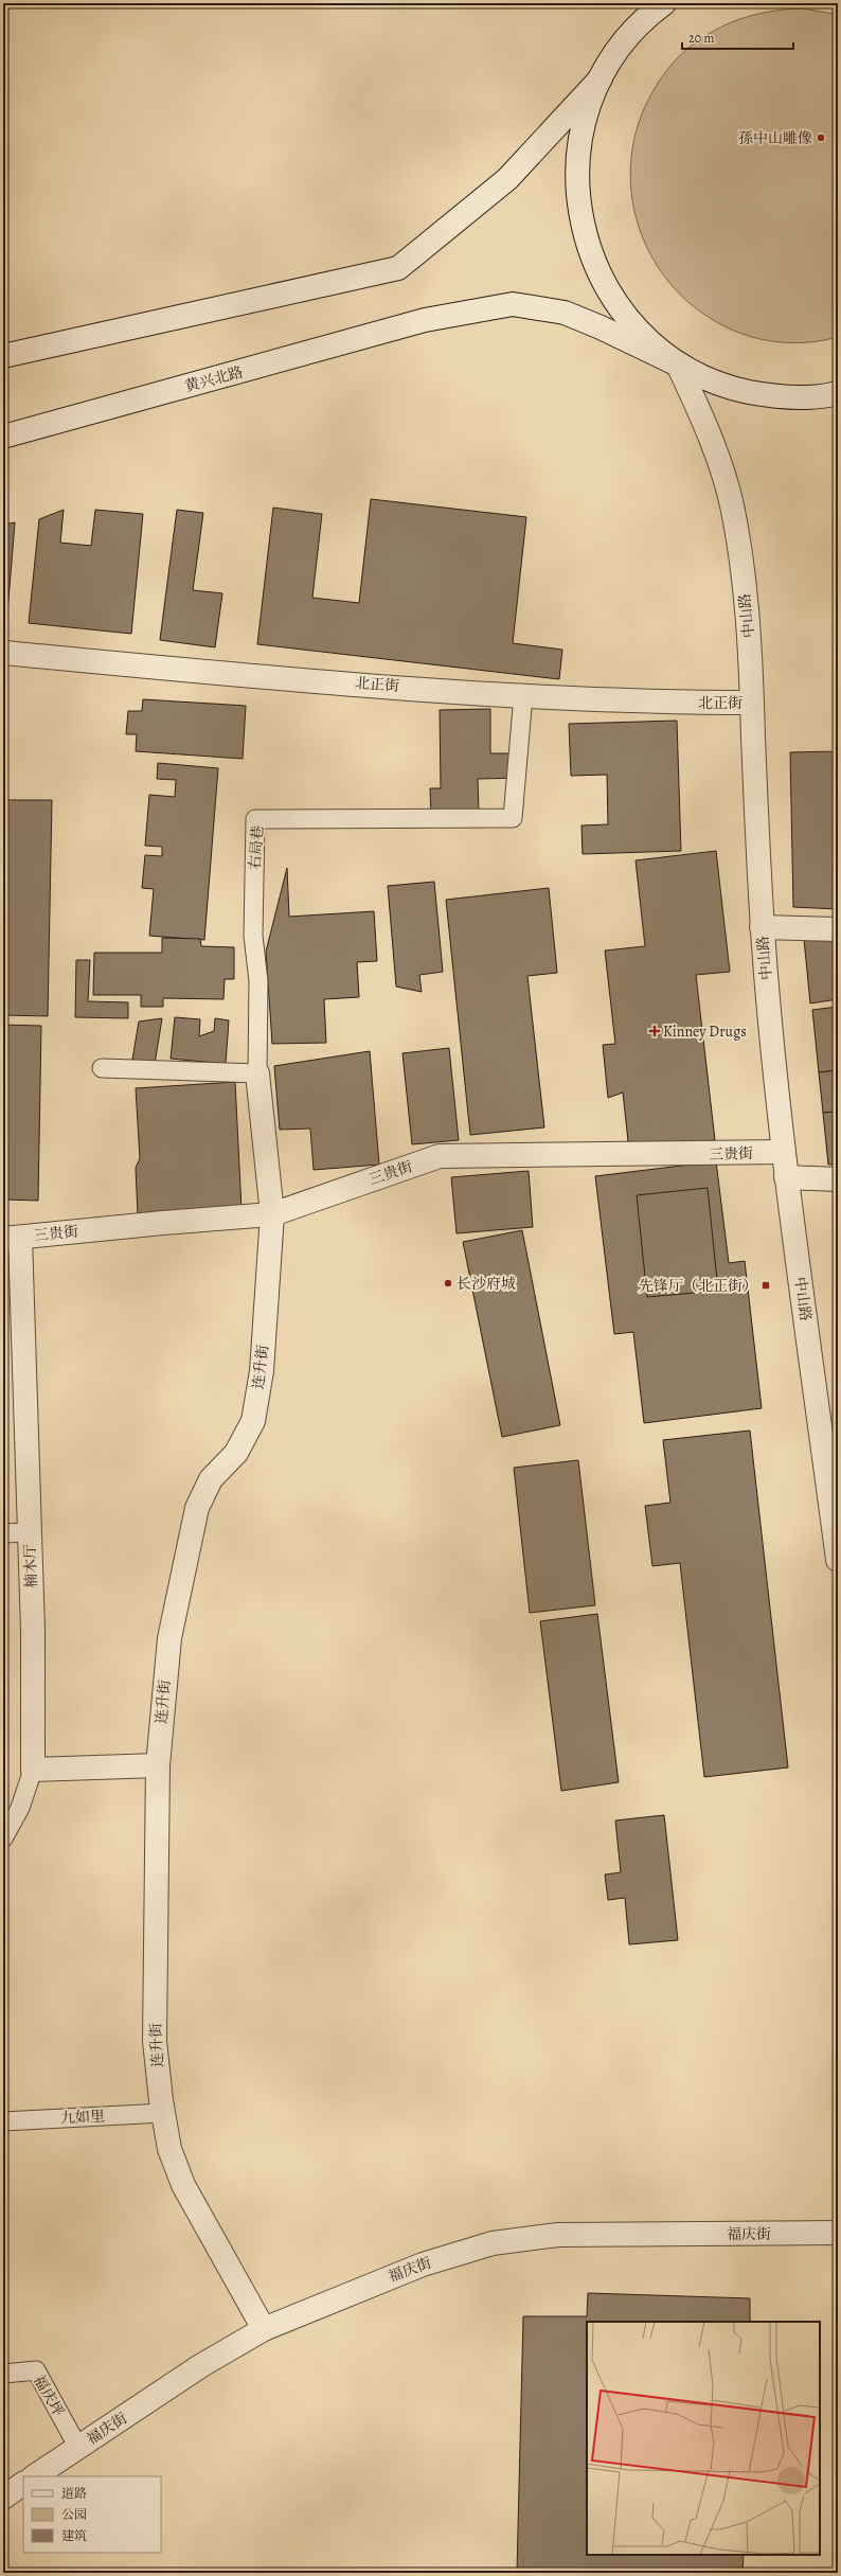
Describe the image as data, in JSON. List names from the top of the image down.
{
  "streets": {
    "street": [
      "黄兴北路",
      "中山路",
      "北正街",
      "三贵街",
      "连升街",
      "楠木厅",
      "福庆街"
    ],
    "lane": ["右局巷", "九如里", "福庆坪"]
  },
  "crossings": [
    ["黄兴北路", "中山路"],
    ["中山路", "北正街"],
    ["中山路", "三贵街"],
    ["北正街", "右局巷"],
    ["右局巷", "连升街"],
    ["三贵街", "连升街"],
    ["三贵街", "楠木厅"],
    ["连升街", "九如里"],
    ["连升街", "福庆街"],
    ["福庆街", "福庆坪"]
  ],
  "places": {
    "other": ["孫中山雕像", "长沙府城"],
    "health": ["Kinney Drugs"],
    "transit": ["先锋厅（北正街）"]
  },
  "legend": ["道路", "公园", "建筑"],
  "scale_bar": "20 m"
}
